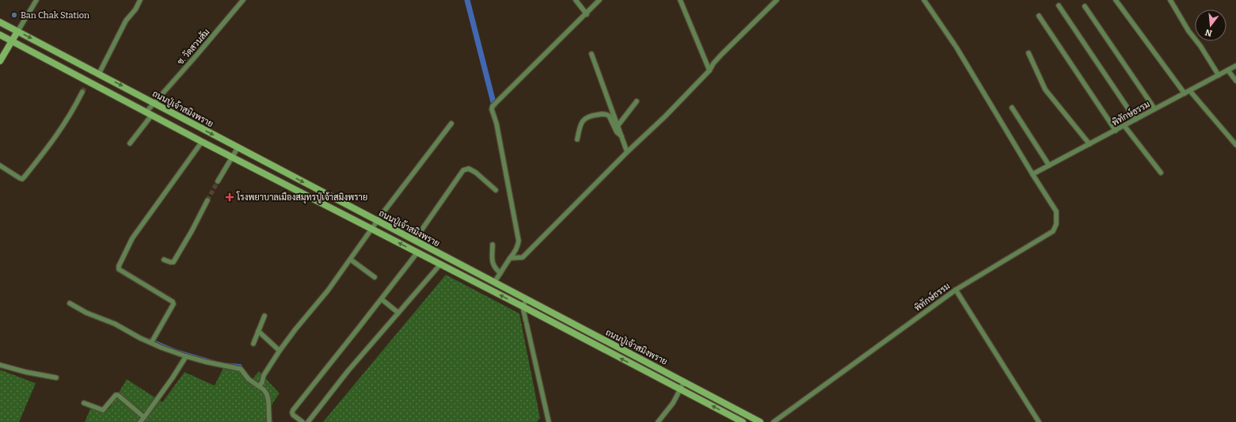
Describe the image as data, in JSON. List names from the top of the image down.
{
  "streets": {
    "main road": ["ถนนปู่เจ้าสมิงพราย"],
    "street": ["ซ. วัดสวนส้ม", "พิทักษ์ธรรม"]
  },
  "crossings": [
    ["ซ. วัดสวนส้ม", "ถนนปู่เจ้าสมิงพราย"]
  ],
  "places": {
    "other": ["Ban Chak Station"],
    "health": ["โรงพยาบาลเมืองสมุทรปู่เจ้าสมิงพราย"]
  },
  "north": "bottom"
}
